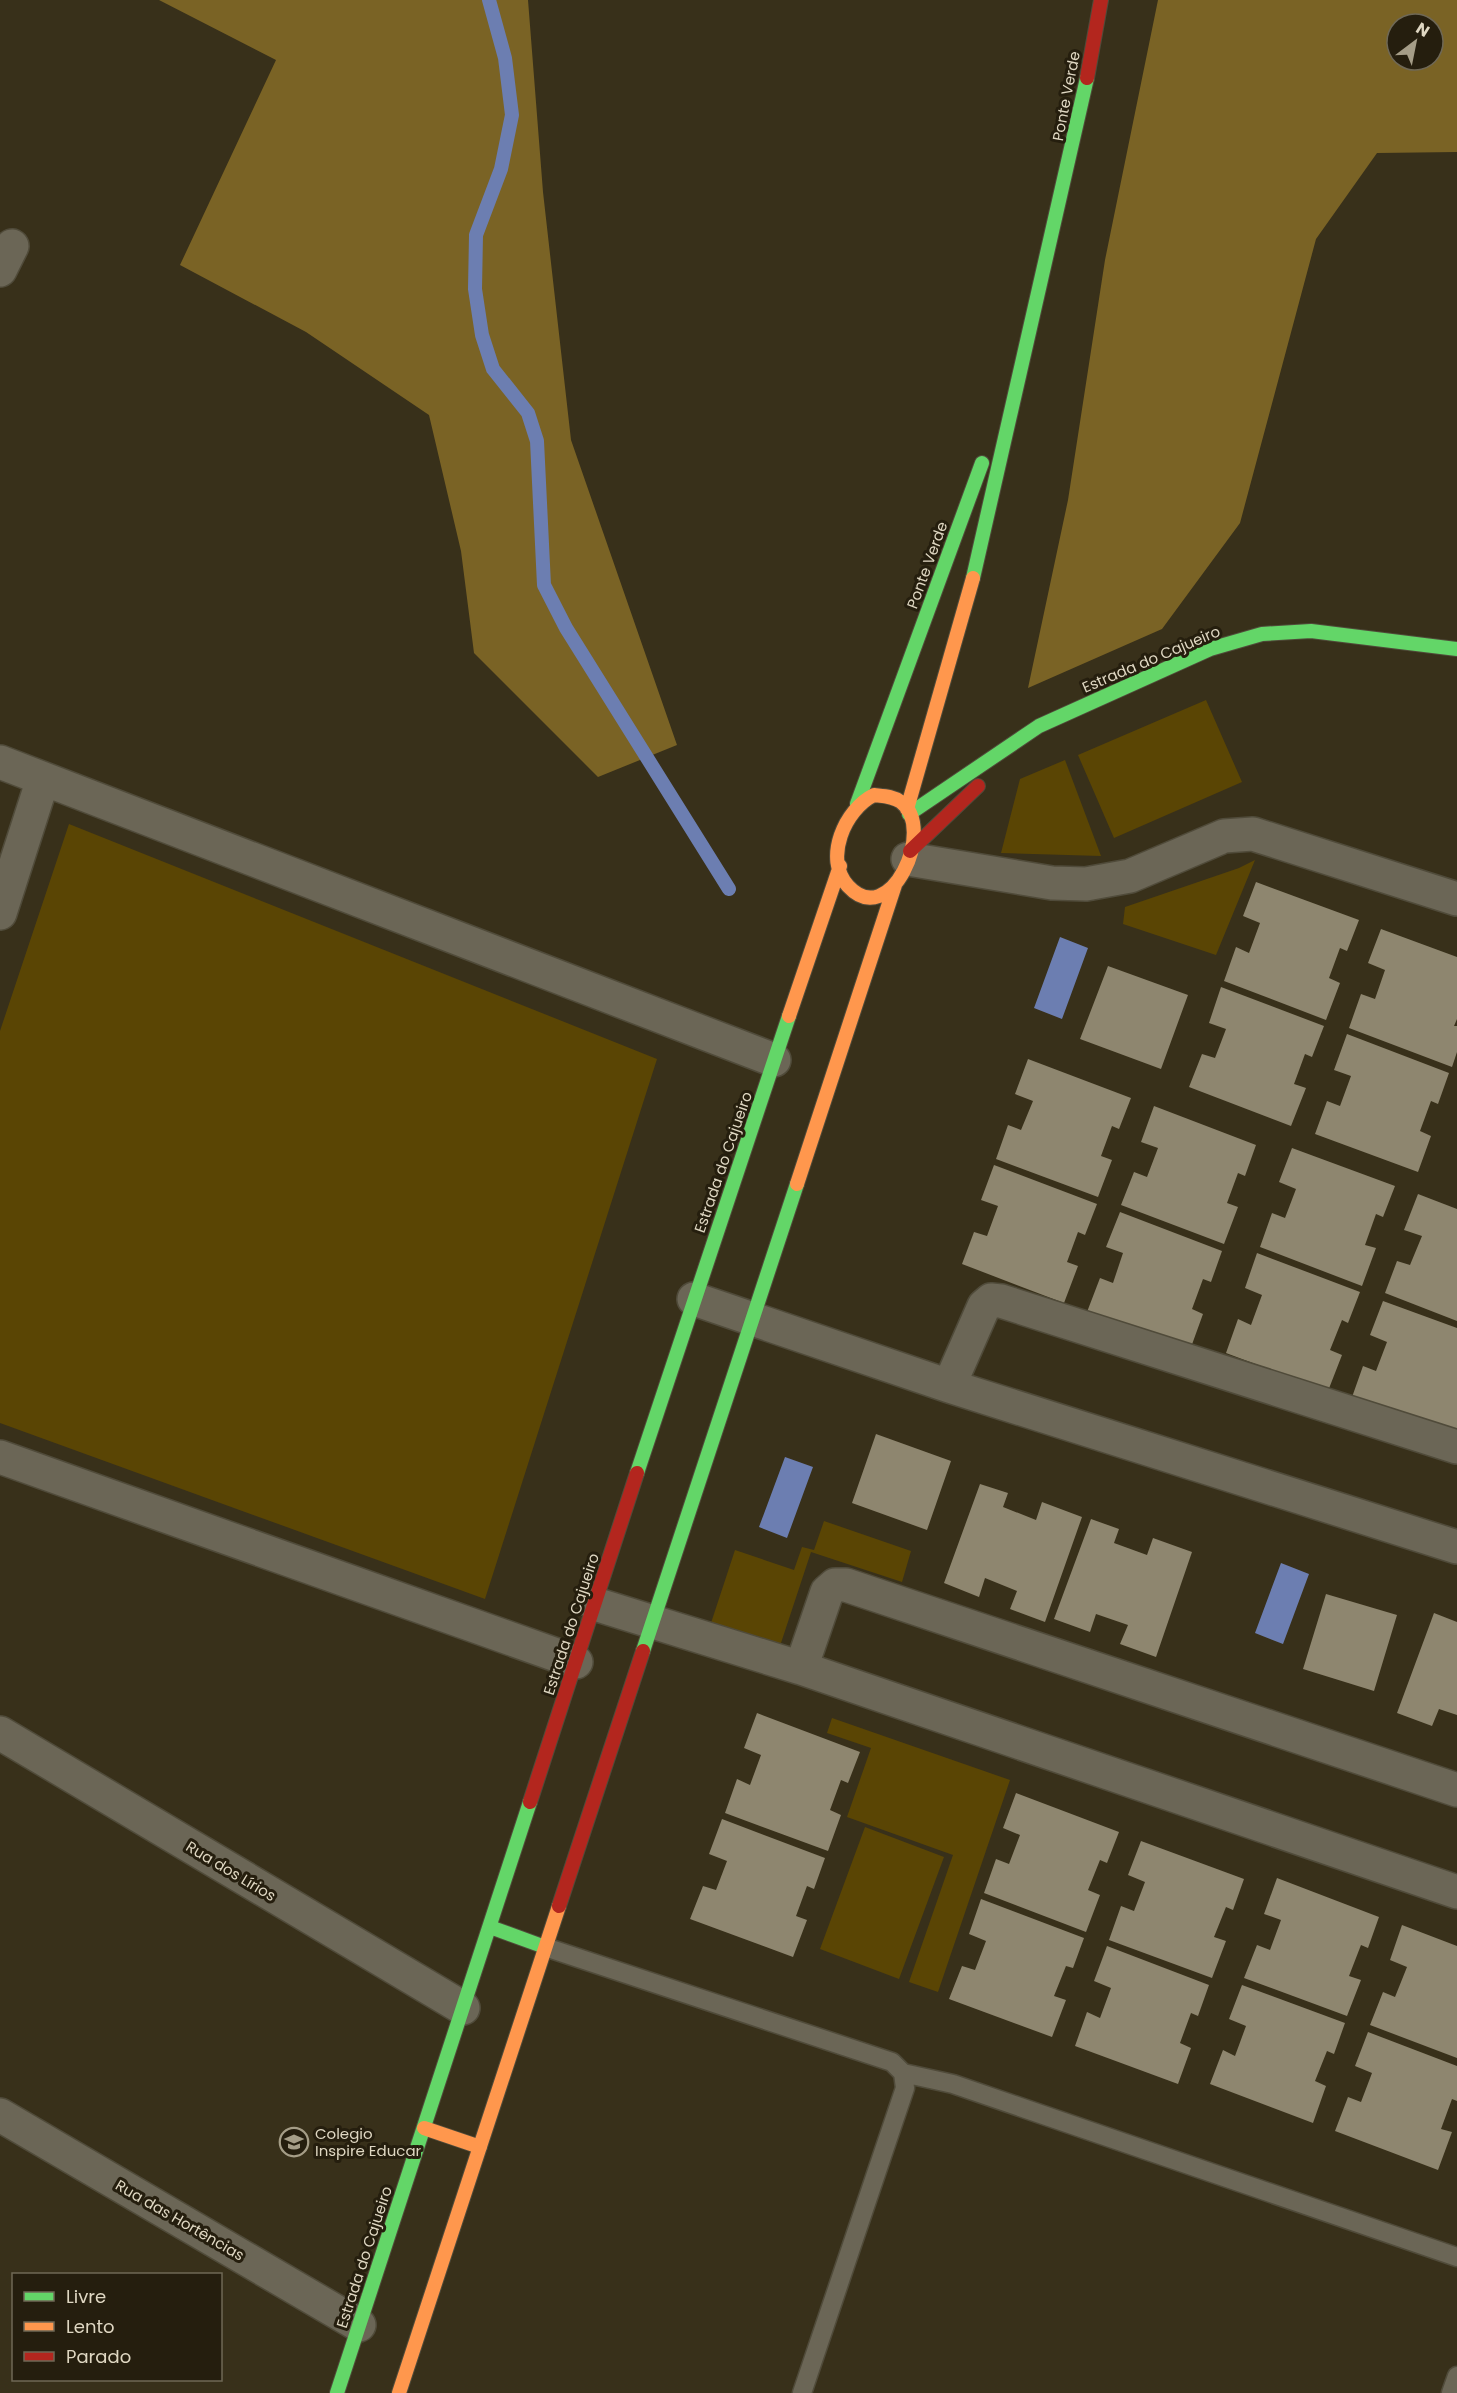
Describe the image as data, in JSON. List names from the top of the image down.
{
  "streets": {
    "main road": ["Ponte Verde", "Estrada do Cajueiro"],
    "street": ["Rua dos Lírios", "Rua das Hortências"]
  },
  "crossings": [
    ["Ponte Verde", "Estrada do Cajueiro"],
    ["Estrada do Cajueiro", "Rua dos Lírios"],
    ["Estrada do Cajueiro", "Rua das Hortências"]
  ],
  "places": {
    "school or university": ["Colegio Inspire Educar"]
  },
  "legend": ["Livre", "Lento", "Parado"],
  "north": "top right"
}
